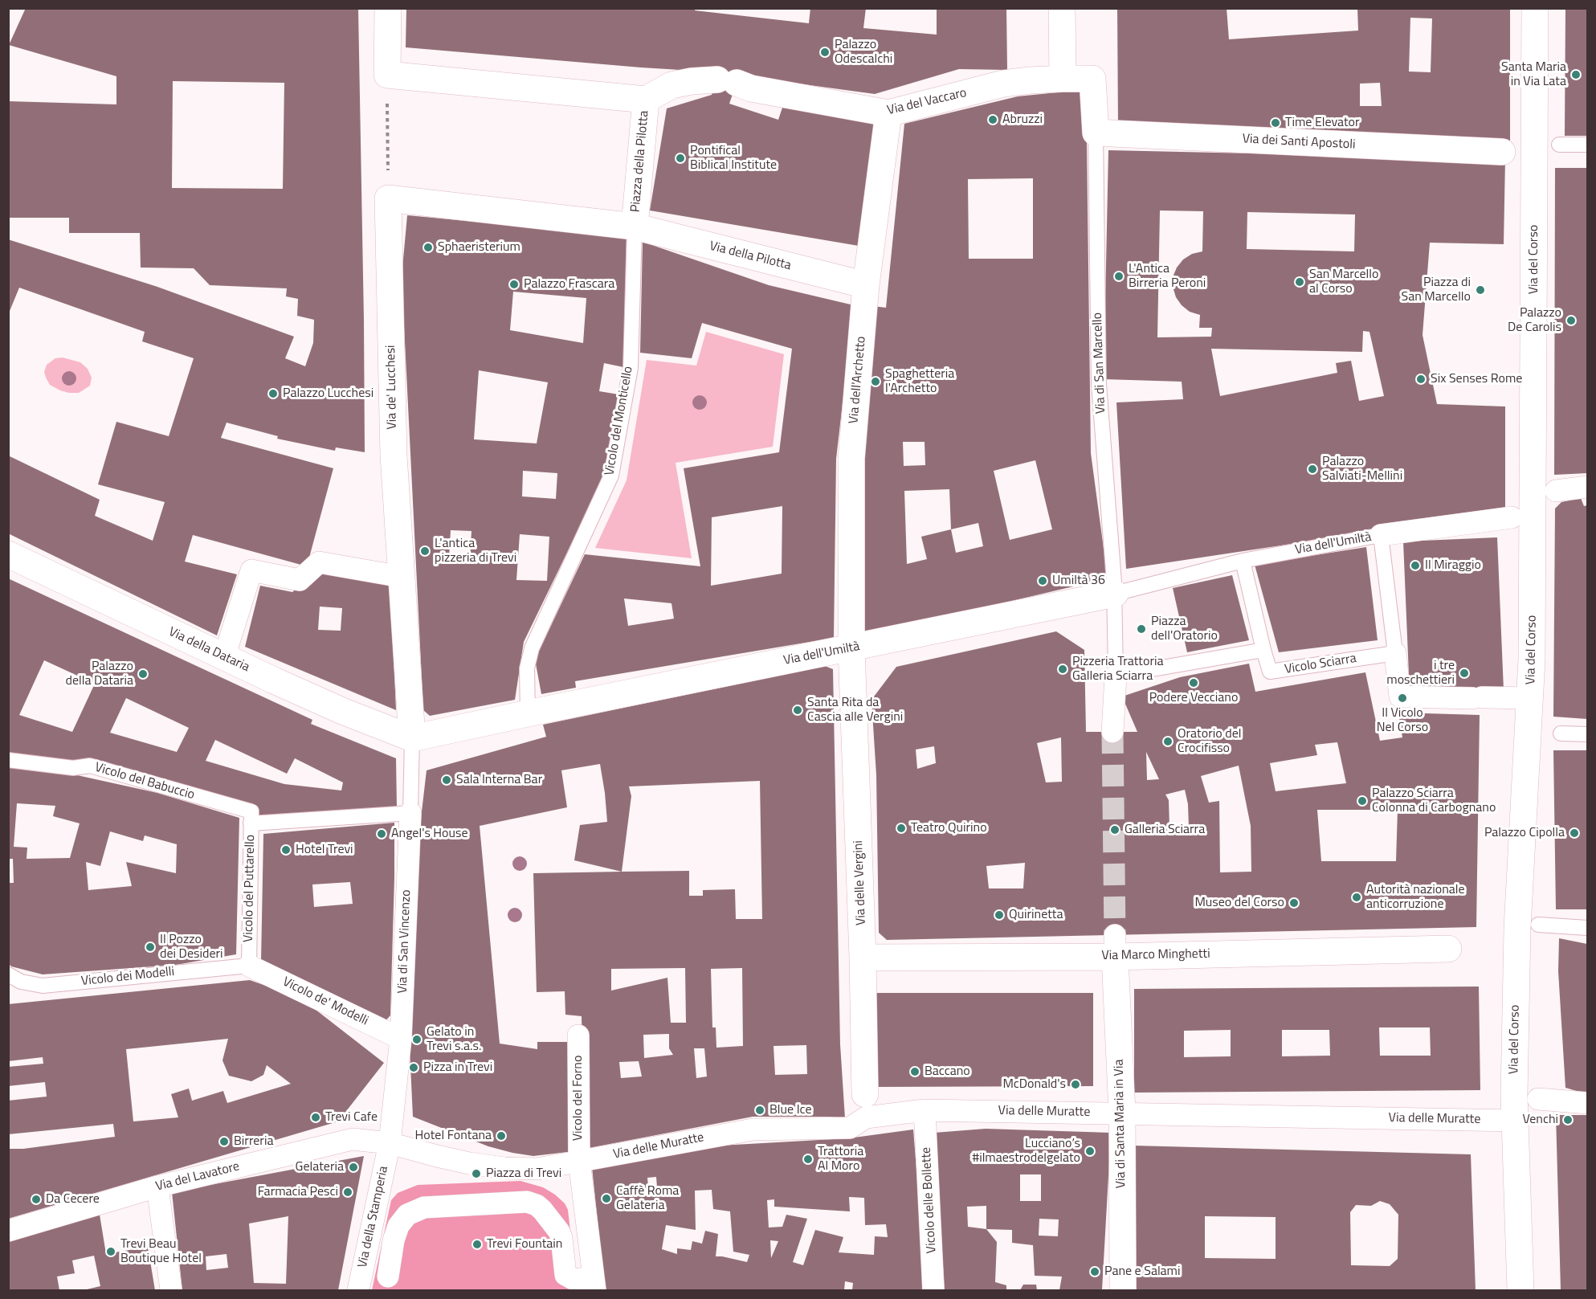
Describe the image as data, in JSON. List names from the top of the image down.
{
  "streets": {
    "street": [
      "Via del Vaccaro",
      "Via dei Santi Apostoli",
      "Piazza della Pilotta",
      "Via della Pilotta",
      "Via del Corso",
      "Via dell'Archetto",
      "Via de' Lucchesi",
      "Via dell'Umiltà",
      "Via della Dataria",
      "Via delle Vergini",
      "Via di San Vincenzo",
      "Via Marco Minghetti",
      "Vicolo de' Modelli",
      "Vicolo del Forno",
      "Via delle Muratte",
      "Via di Santa Maria in Via",
      "Via del Lavatore",
      "Vicolo delle Bollette",
      "Via della Stamperia"
    ],
    "lane": [
      "Via di San Marcello",
      "Vicolo del Monticello",
      "Vicolo Sciarra",
      "Vicolo del Babuccio",
      "Vicolo del Puttarello",
      "Vicolo dei Modelli"
    ]
  },
  "crossings": [
    ["Via del Vaccaro", "Via dei Santi Apostoli"],
    ["Via del Vaccaro", "Piazza della Pilotta"],
    ["Via del Vaccaro", "Via di San Marcello"],
    ["Via del Vaccaro", "Via dell'Archetto"],
    ["Via dei Santi Apostoli", "Via di San Marcello"],
    ["Piazza della Pilotta", "Via della Pilotta"],
    ["Piazza della Pilotta", "Via de' Lucchesi"],
    ["Piazza della Pilotta", "Vicolo del Monticello"],
    ["Via della Pilotta", "Via dell'Archetto"],
    ["Via della Pilotta", "Vicolo del Monticello"],
    ["Via del Corso", "Via delle Muratte"],
    ["Via di San Marcello", "Via dell'Umiltà"],
    ["Via dell'Archetto", "Via dell'Umiltà"],
    ["Via dell'Archetto", "Via delle Vergini"],
    ["Via de' Lucchesi", "Via dell'Umiltà"],
    ["Via de' Lucchesi", "Via della Dataria"],
    ["Via de' Lucchesi", "Via di San Vincenzo"],
    ["Vicolo del Monticello", "Via dell'Umiltà"],
    ["Via dell'Umiltà", "Via della Dataria"],
    ["Via dell'Umiltà", "Via delle Vergini"],
    ["Via dell'Umiltà", "Via di San Vincenzo"],
    ["Via della Dataria", "Via di San Vincenzo"],
    ["Vicolo del Babuccio", "Vicolo del Puttarello"],
    ["Vicolo del Babuccio", "Via di San Vincenzo"],
    ["Via delle Vergini", "Via Marco Minghetti"],
    ["Via delle Vergini", "Via delle Muratte"],
    ["Vicolo del Puttarello", "Vicolo dei Modelli"],
    ["Vicolo del Puttarello", "Vicolo de' Modelli"],
    ["Via di San Vincenzo", "Vicolo de' Modelli"],
    ["Via di San Vincenzo", "Via del Lavatore"],
    ["Via di San Vincenzo", "Via della Stamperia"],
    ["Via Marco Minghetti", "Via di Santa Maria in Via"],
    ["Vicolo dei Modelli", "Vicolo de' Modelli"],
    ["Vicolo del Forno", "Via delle Muratte"],
    ["Via delle Muratte", "Via di Santa Maria in Via"],
    ["Via delle Muratte", "Vicolo delle Bollette"],
    ["Via del Lavatore", "Via della Stamperia"]
  ],
  "places": [
    "Palazzo Odescalchi",
    "Santa Maria in Via Lata",
    "Abruzzi",
    "Time Elevator",
    "Pontifical Biblical Institute",
    "Sphaeristerium",
    "L'Antica Birreria Peroni",
    "San Marcello al Corso",
    "Palazzo Frascara",
    "Piazza di San Marcello",
    "Palazzo De Carolis",
    "Six Senses Rome",
    "Spaghetteria l'Archetto",
    "Palazzo Lucchesi",
    "Palazzo Salviati-Mellini",
    "L'antica pizzeria di Trevi",
    "Il Miraggio",
    "Umiltà 36",
    "Piazza dell'Oratorio",
    "Pizzeria Trattoria Galleria Sciarra",
    "i tre moschettieri",
    "Palazzo della Dataria",
    "Podere Vecciano",
    "Il Vicolo Nel Corso",
    "Santa Rita da Cascia alle Vergini",
    "Oratorio del Crocifisso",
    "Sala Interna Bar",
    "Palazzo Sciarra Colonna di Carbognano",
    "Teatro Quirino",
    "Galleria Sciarra",
    "Palazzo Cipolla",
    "Angel's House",
    "Hotel Trevi",
    "Autorità nazionale anticorruzione",
    "Museo del Corso",
    "Quirinetta",
    "Il Pozzo dei Desideri",
    "Gelato in Trevi s.a.s.",
    "Pizza in Trevi",
    "Baccano",
    "McDonald's",
    "Blue Ice",
    "Trevi Cafe",
    "Venchi",
    "Hotel Fontana",
    "Birreria",
    "Lucciano’s #ilmaestrodelgelato",
    "Trattoria Al Moro",
    "Gelateria",
    "Piazza di Trevi",
    "Farmacia Pesci",
    "Caffè Roma Gelateria",
    "Da Cecere",
    "Trevi Fountain",
    "Trevi Beau Boutique Hotel",
    "Pane e Salami"
  ]
}
